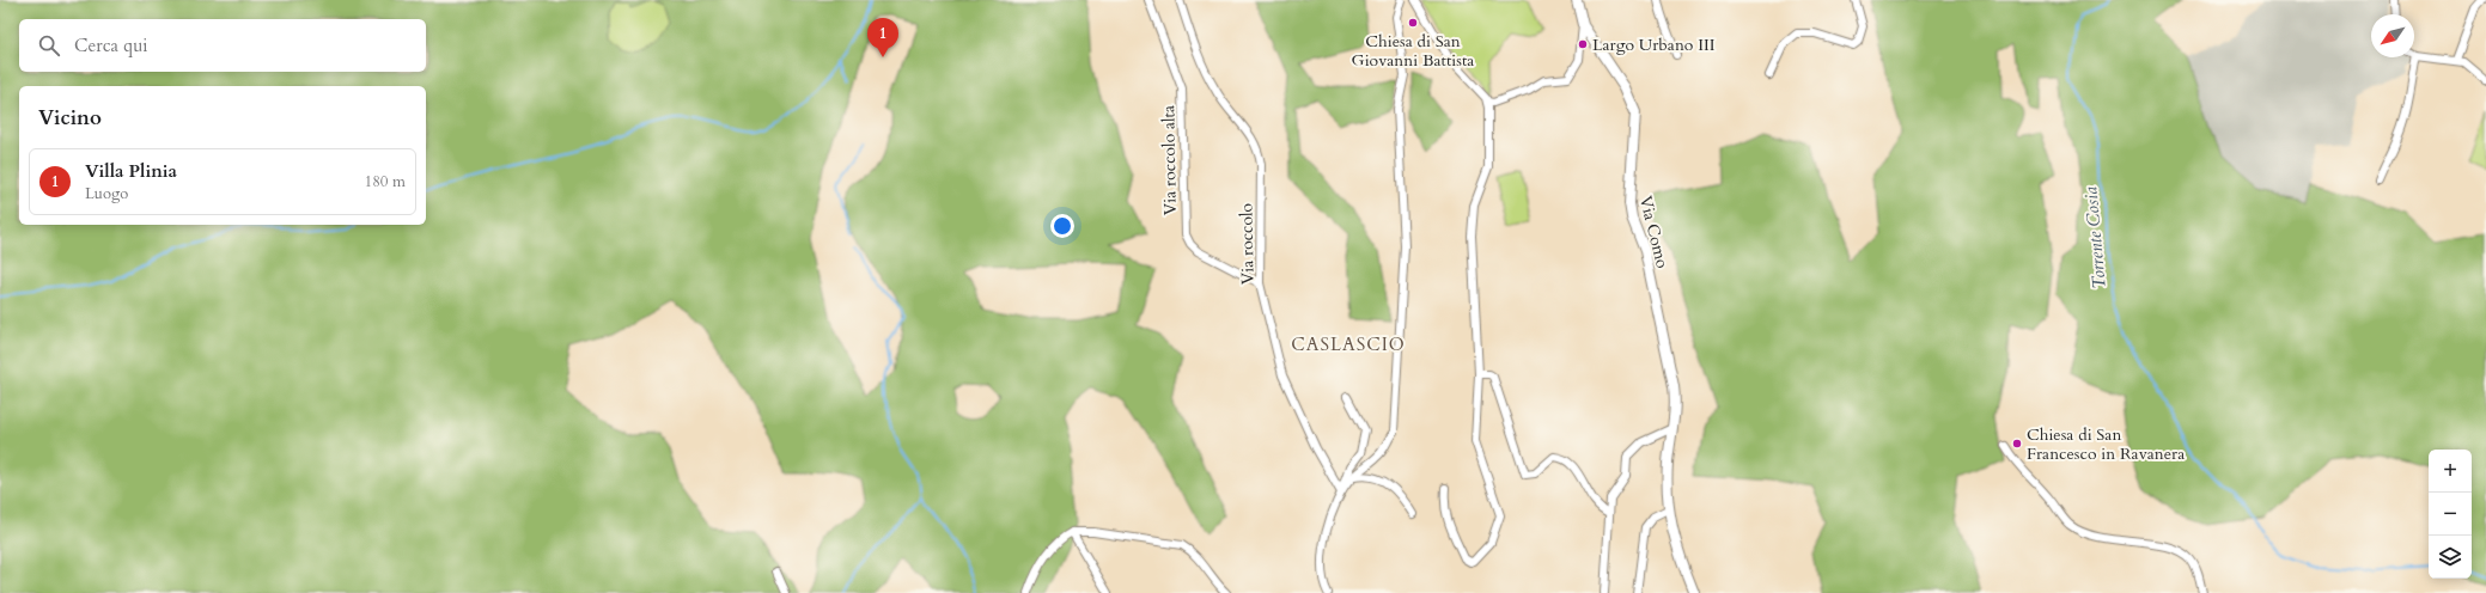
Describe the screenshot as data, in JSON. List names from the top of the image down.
{
  "streets": {
    "street": ["Via roccolo alta", "Via Como", "Via roccolo"]
  },
  "crossings": [
    ["Via roccolo alta", "Via roccolo"]
  ],
  "districts": ["CASLASCIO"],
  "water": ["Torrente Cosia"],
  "places": ["Chiesa di San Giovanni Battista", "Largo Urbano III", "Chiesa di San Francesco in Ravanera"],
  "north": "bottom left",
  "page": {
    "pins": "1",
    "search": "Cerca qui",
    "heading": "Vicino",
    "list": [
      {
        "mark": "1",
        "name": "Villa Plinia",
        "note": "Luogo",
        "value": "180 m"
      }
    ],
    "map_buttons": ["+", "−"]
  }
}
